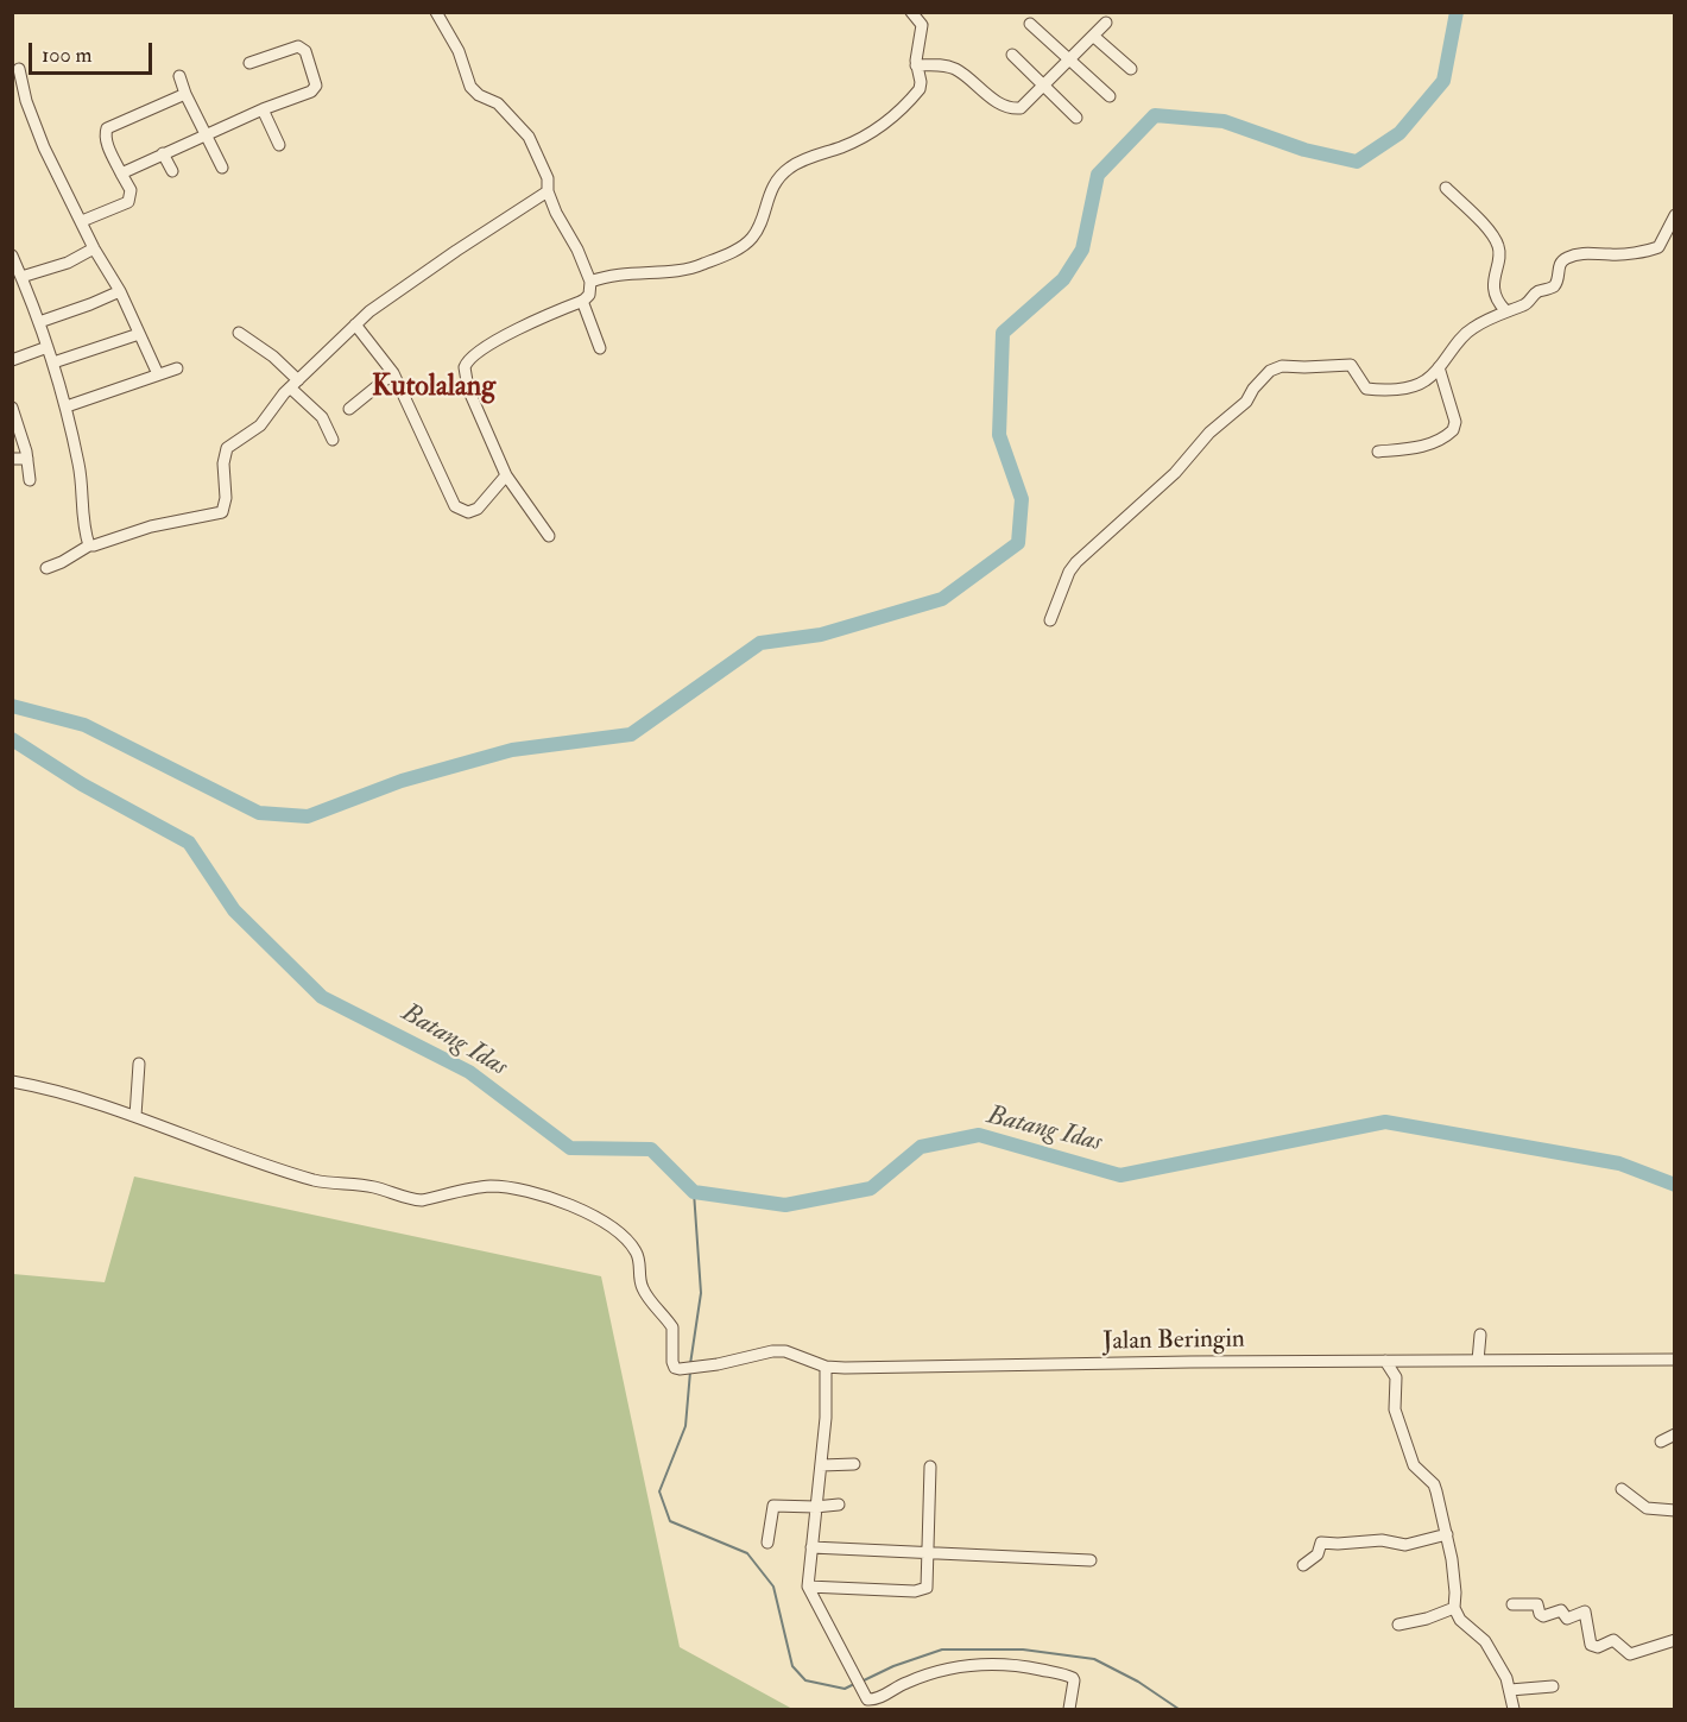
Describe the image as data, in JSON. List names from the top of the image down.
{
  "streets": {
    "street": ["Jalan Beringin"]
  },
  "districts": ["Kutolalang"],
  "water": ["Batang Idas"],
  "scale_bar": "100 m"
}
